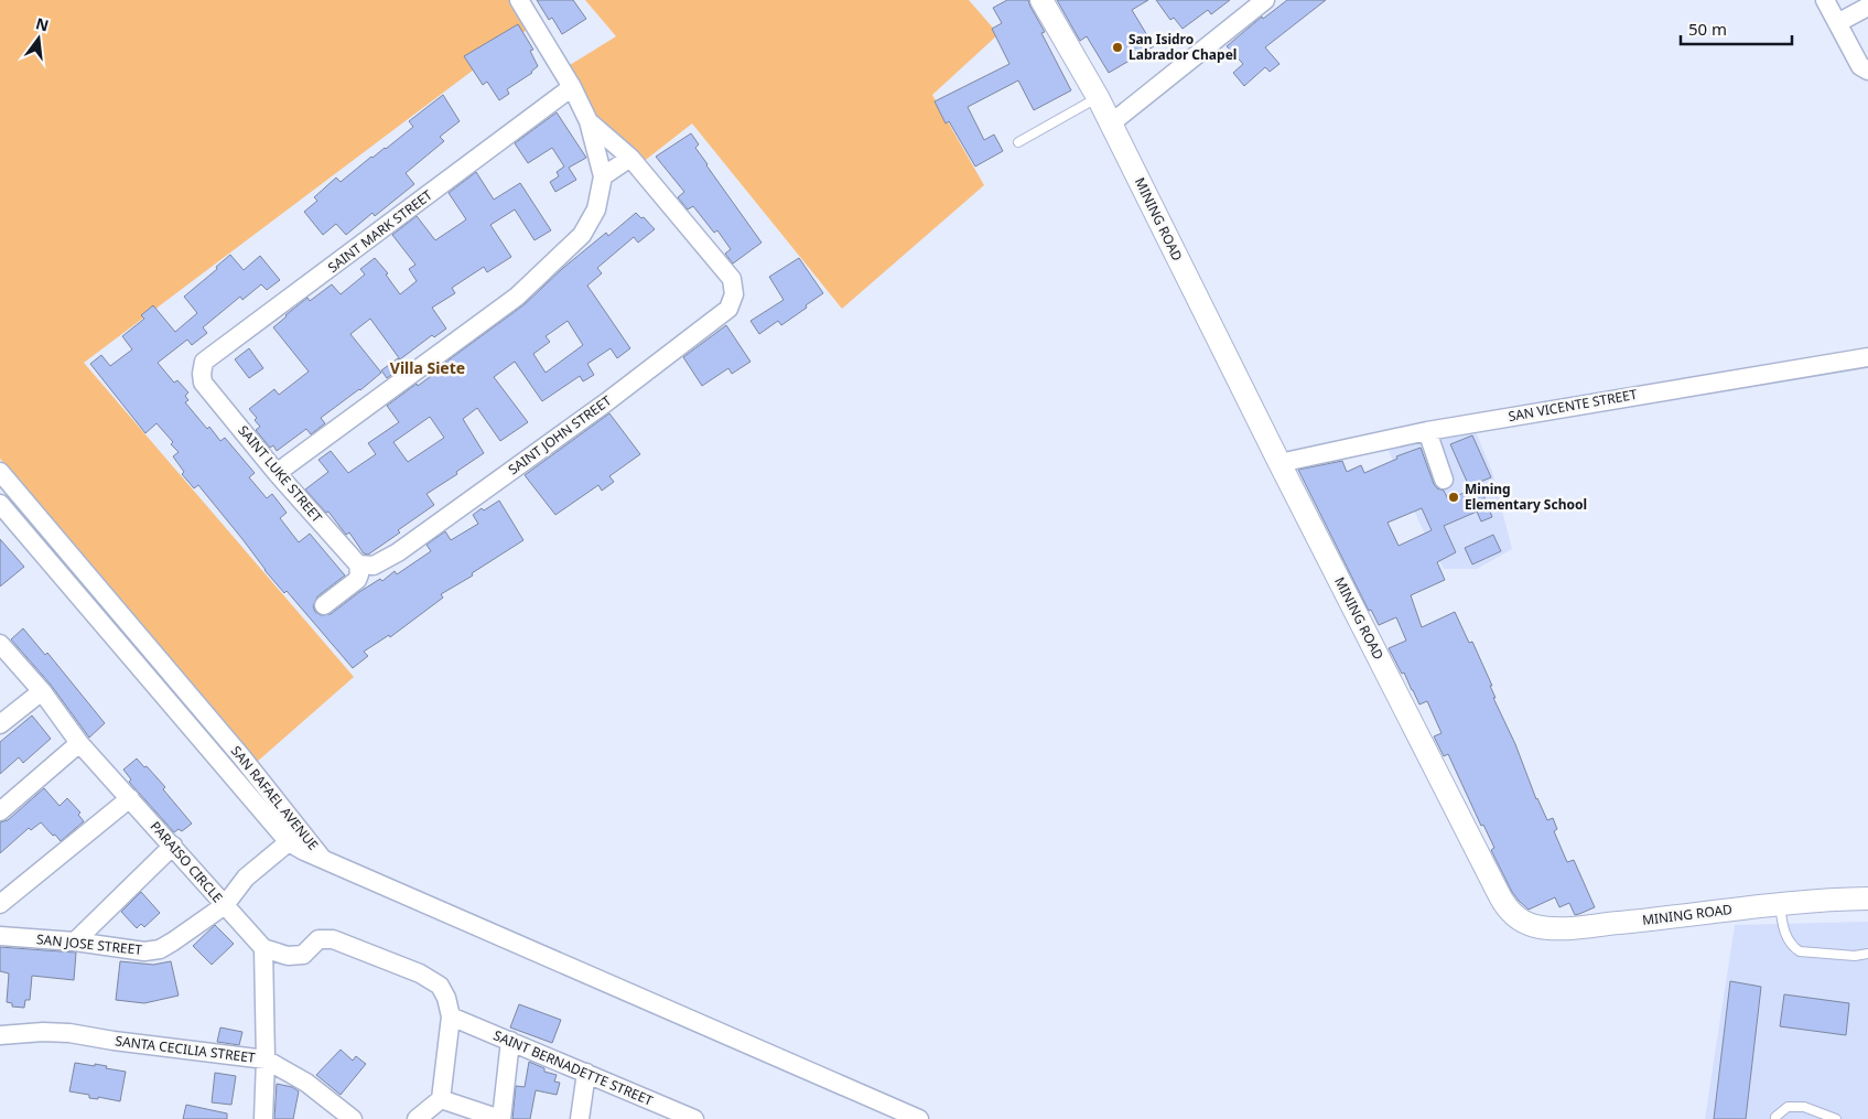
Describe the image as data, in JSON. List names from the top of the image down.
{
  "streets": {
    "street": [
      "MINING ROAD",
      "SAINT MARK STREET",
      "SAN VICENTE STREET",
      "SAINT JOHN STREET",
      "SAINT LUKE STREET",
      "SAN RAFAEL AVENUE",
      "PARAISO CIRCLE",
      "SAN JOSE STREET",
      "SANTA CECILIA STREET",
      "SAINT BERNADETTE STREET"
    ]
  },
  "crossings": [
    ["MINING ROAD", "SAN VICENTE STREET"],
    ["SAINT MARK STREET", "SAINT LUKE STREET"],
    ["SAINT JOHN STREET", "SAINT LUKE STREET"],
    ["SAN RAFAEL AVENUE", "SAN JOSE STREET"],
    ["PARAISO CIRCLE", "SAN JOSE STREET"]
  ],
  "districts": ["Villa Siete"],
  "places": ["San Isidro Labrador Chapel", "Mining Elementary School"],
  "scale_bar": "50 m",
  "north": "top"
}
